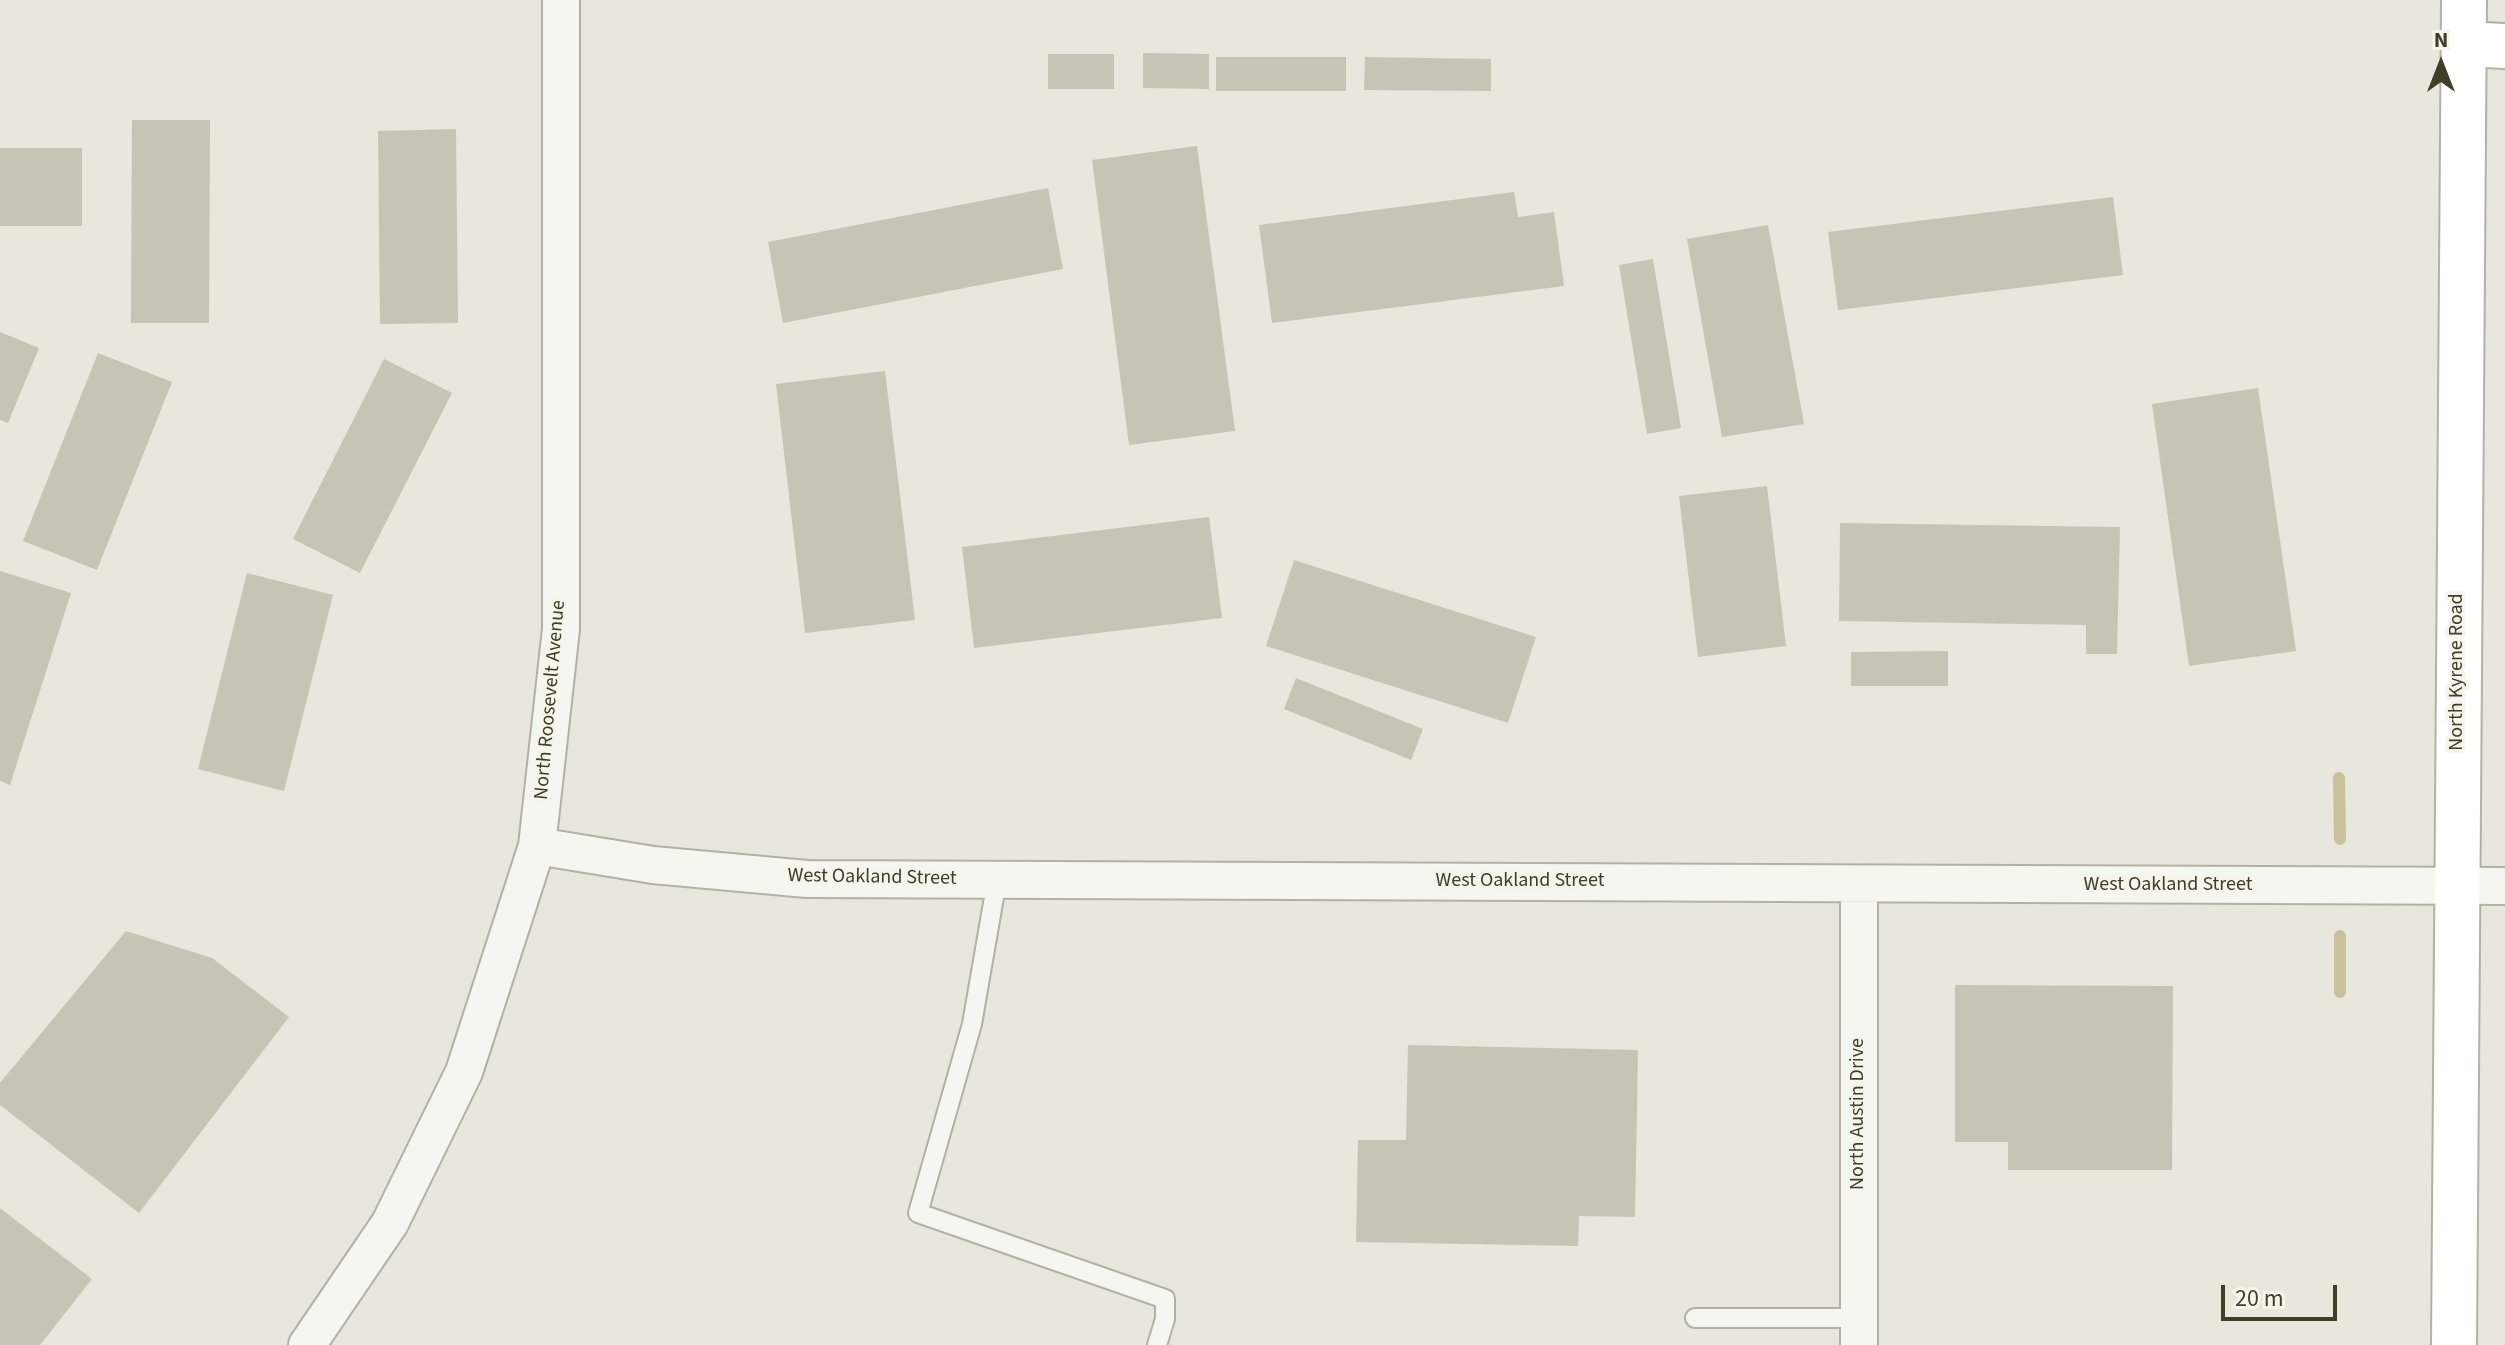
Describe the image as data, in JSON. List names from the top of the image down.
{
  "streets": {
    "main road": ["North Kyrene Road"],
    "street": ["North Roosevelt Avenue", "West Oakland Street", "North Austin Drive"]
  },
  "crossings": [
    ["North Kyrene Road", "West Oakland Street"],
    ["North Roosevelt Avenue", "West Oakland Street"],
    ["West Oakland Street", "North Austin Drive"]
  ],
  "scale_bar": "20 m",
  "north": "top"
}
